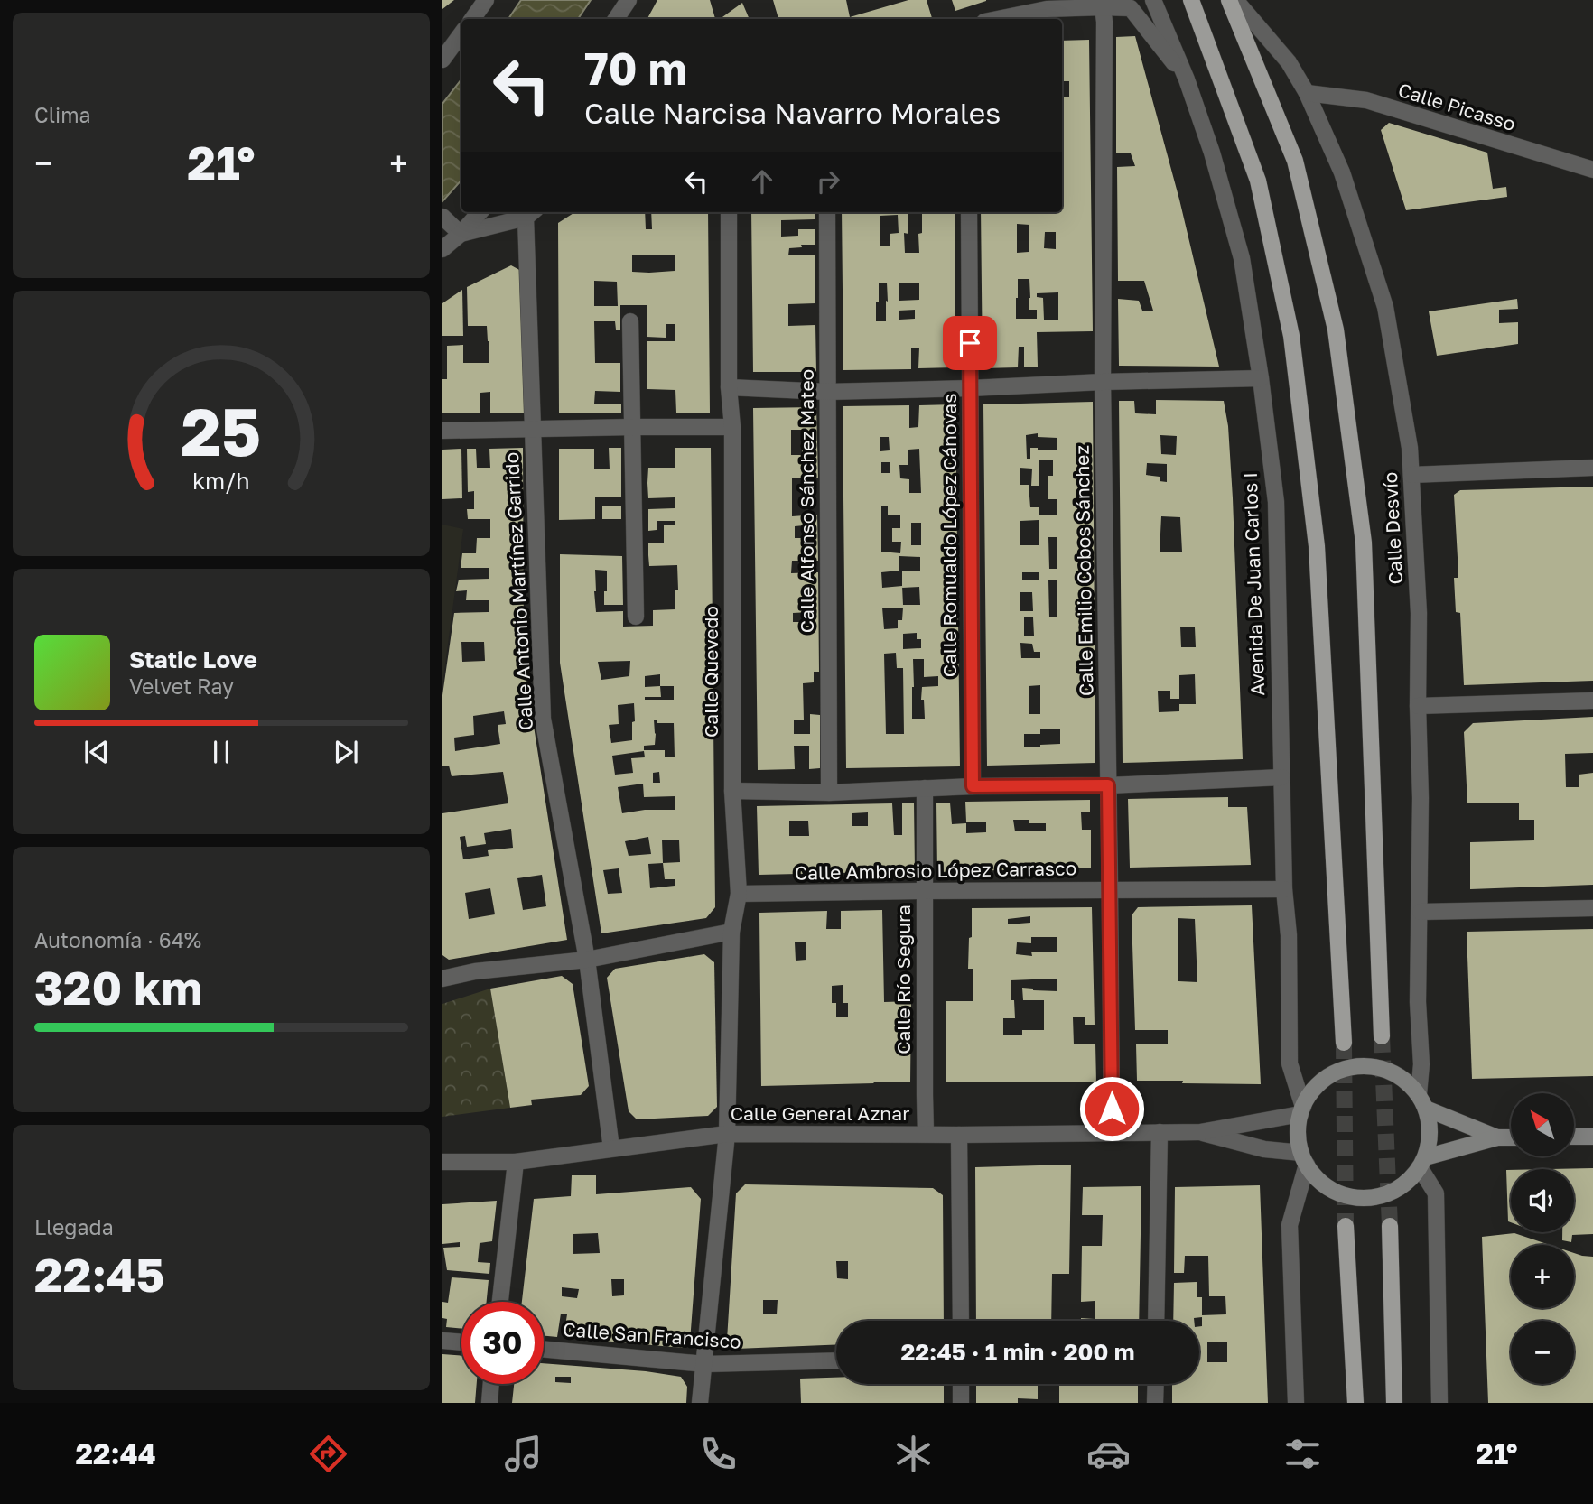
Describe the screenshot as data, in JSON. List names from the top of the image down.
{
  "streets": {
    "street": [
      "Calle Picasso",
      "Calle Alfonso Sánchez Mateo",
      "Calle Desvío",
      "Calle Romualdo López Cánovas",
      "Calle Emilio Cobos Sánchez",
      "Avenida De Juan Carlos I",
      "Calle Antonio Martínez Garrido",
      "Calle Quevedo",
      "Calle Ambrosio López Carrasco",
      "Calle Río Segura",
      "Calle General Aznar",
      "Calle San Francisco"
    ]
  },
  "crossings": [
    ["Calle Picasso", "Calle Desvío"],
    ["Calle Desvío", "Avenida De Juan Carlos I"],
    ["Calle Desvío", "Calle General Aznar"],
    ["Calle Emilio Cobos Sánchez", "Calle Ambrosio López Carrasco"],
    ["Calle Emilio Cobos Sánchez", "Calle General Aznar"],
    ["Avenida De Juan Carlos I", "Calle Ambrosio López Carrasco"],
    ["Avenida De Juan Carlos I", "Calle General Aznar"],
    ["Calle Antonio Martínez Garrido", "Calle General Aznar"],
    ["Calle Quevedo", "Calle Ambrosio López Carrasco"],
    ["Calle Quevedo", "Calle General Aznar"],
    ["Calle Quevedo", "Calle San Francisco"],
    ["Calle Ambrosio López Carrasco", "Calle Río Segura"],
    ["Calle Río Segura", "Calle General Aznar"]
  ],
  "north": "top left",
  "page": {
    "tile": [
      "Clima",
      ["Autonomía · 64%", "320 km"],
      ["Llegada", "22:45"]
    ],
    "turn": ["70 m", "Calle Narcisa Navarro Morales"],
    "heat": ["−", "21°", "+"],
    "song": ["Static Love", "Velvet Ray"],
    "map_buttons": ["+", "−"],
    "limit": "30",
    "trip": "22:45 · 1 min · 200 m",
    "tabs": ["22:44", "21°"],
    "gauge": ["25", "km/h"]
  }
}
